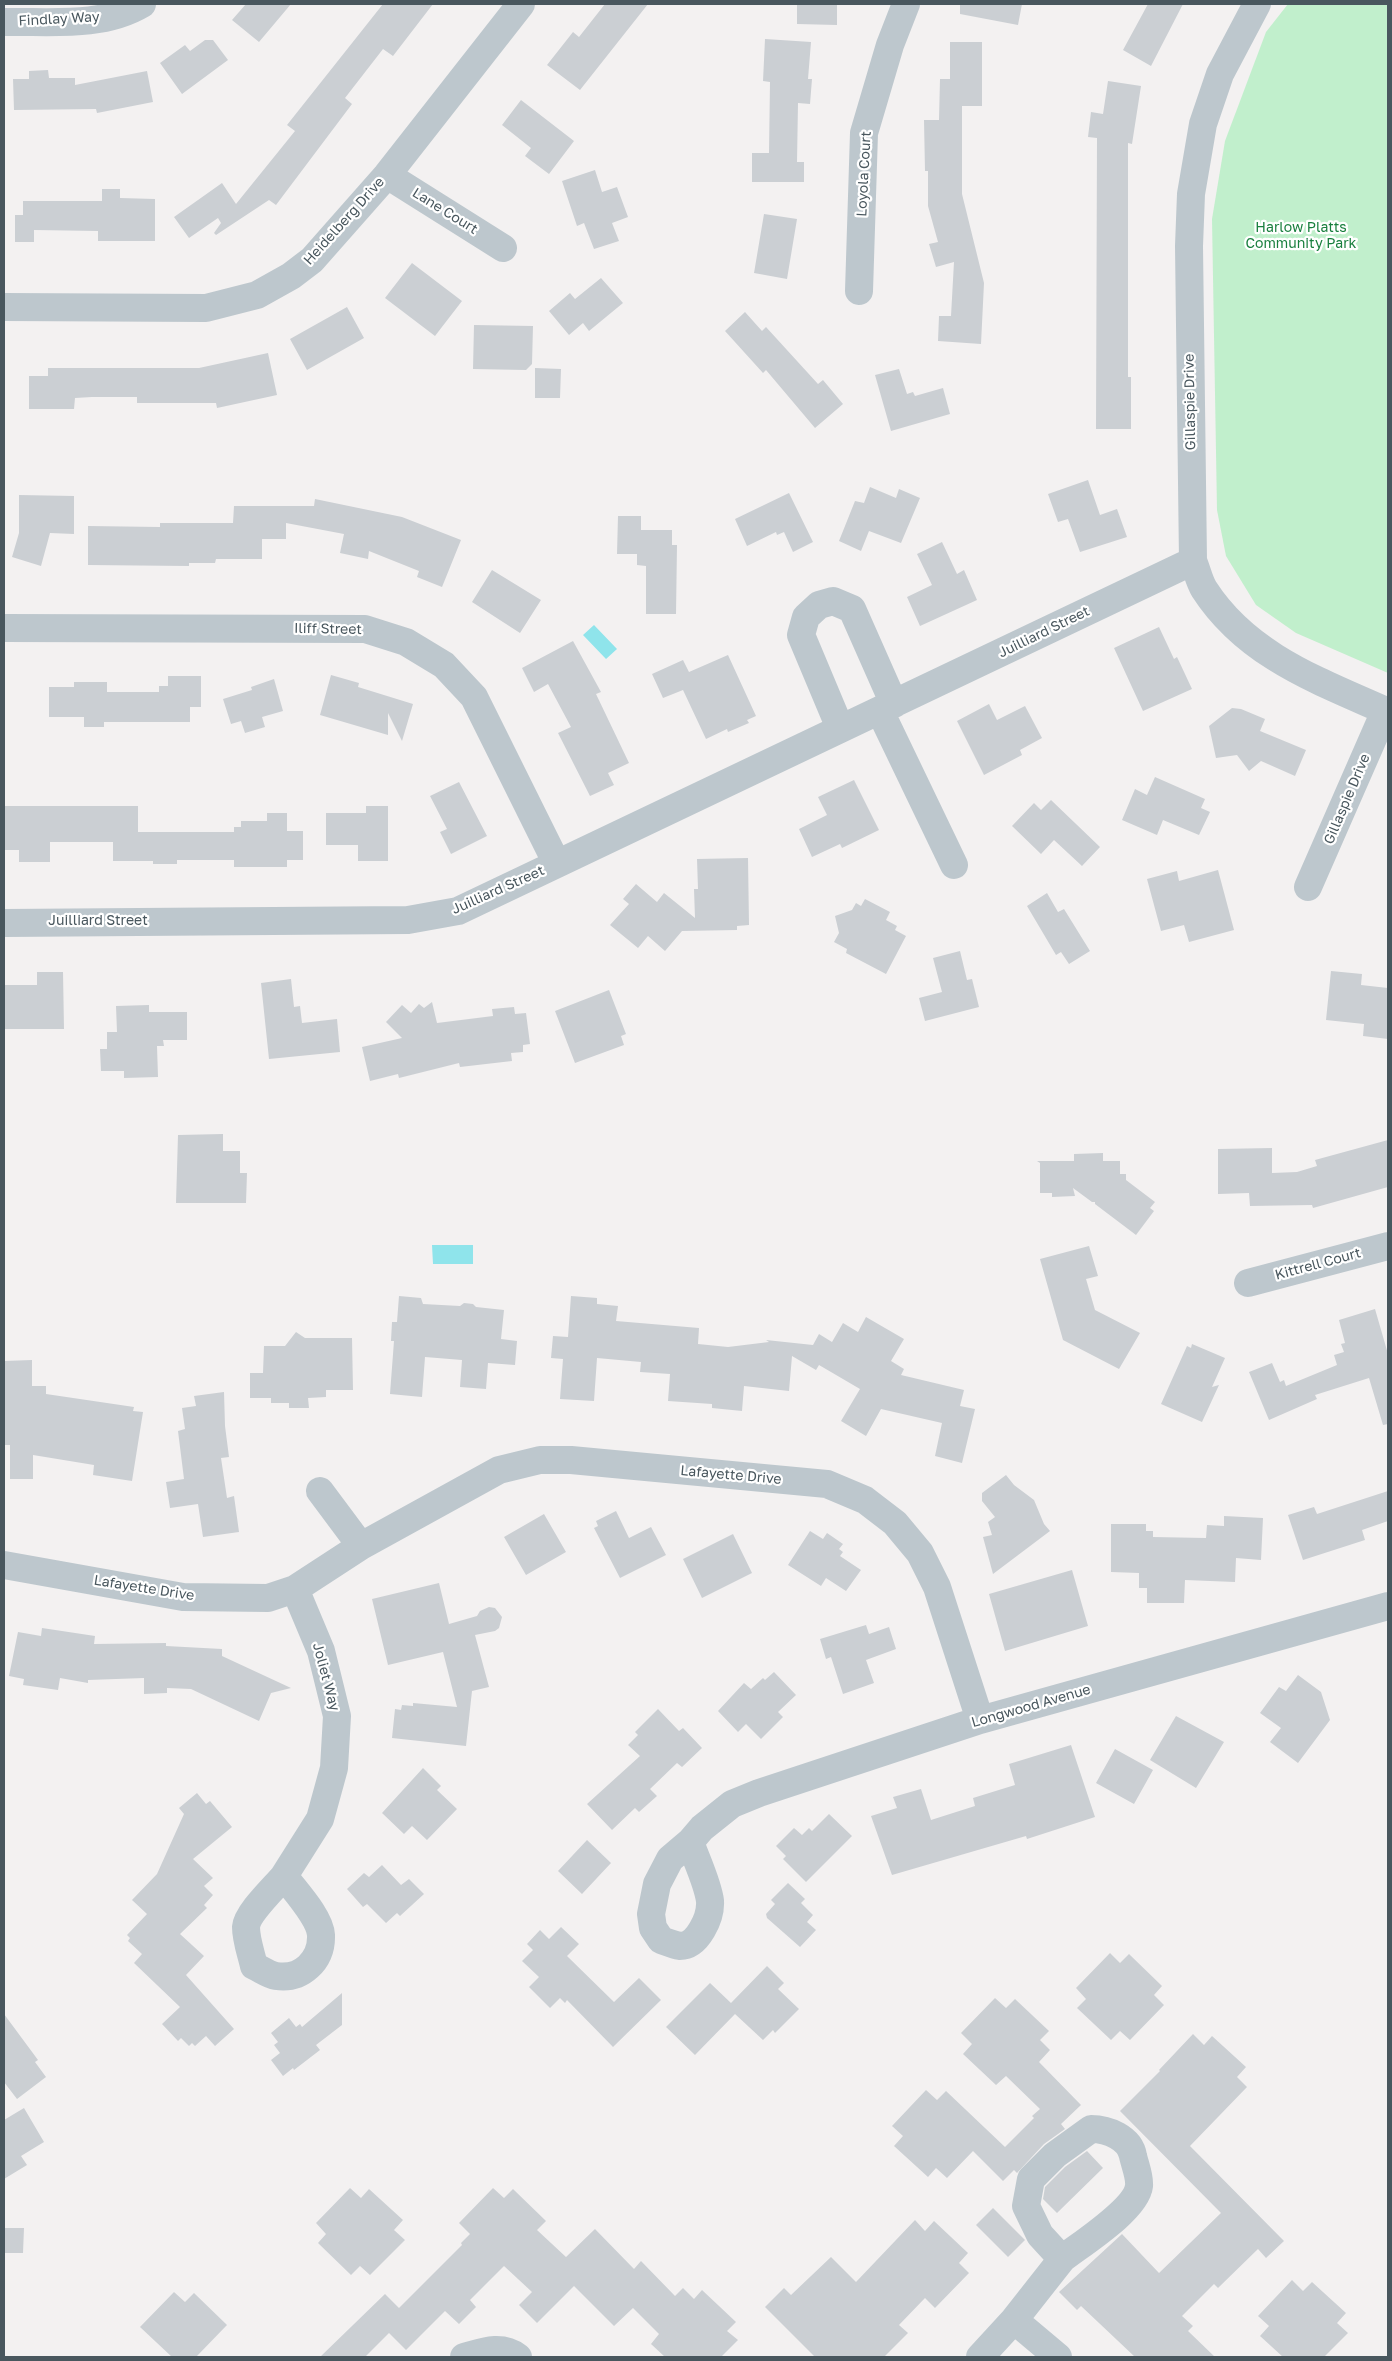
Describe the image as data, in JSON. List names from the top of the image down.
{
  "streets": {
    "street": [
      "Findlay Way",
      "Loyola Court",
      "Lane Court",
      "Heidelberg Drive",
      "Gillaspie Drive",
      "Iliff Street",
      "Juilliard Street",
      "Kittrell Court",
      "Lafayette Drive",
      "Joliet Way",
      "Longwood Avenue"
    ]
  },
  "crossings": [
    ["Lane Court", "Heidelberg Drive"],
    ["Gillaspie Drive", "Juilliard Street"],
    ["Iliff Street", "Juilliard Street"],
    ["Lafayette Drive", "Joliet Way"],
    ["Lafayette Drive", "Longwood Avenue"]
  ],
  "parks": ["Harlow Platts Community Park"]
}
